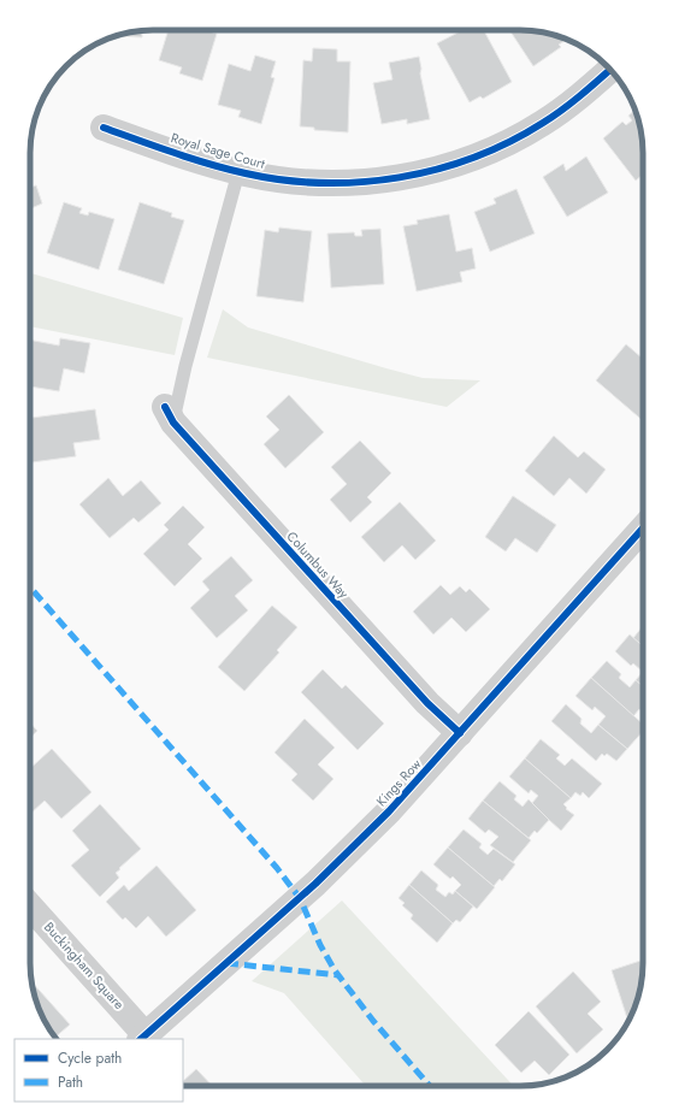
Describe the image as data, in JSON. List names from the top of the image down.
{
  "streets": {
    "street": [
      "Royal Sage Court",
      "Columbus Way",
      "Kings Row",
      "Buckingham Square"
    ]
  },
  "crossings": [
    ["Columbus Way", "Kings Row"],
    ["Kings Row", "Buckingham Square"]
  ],
  "legend": ["Cycle path", "Path"]
}
